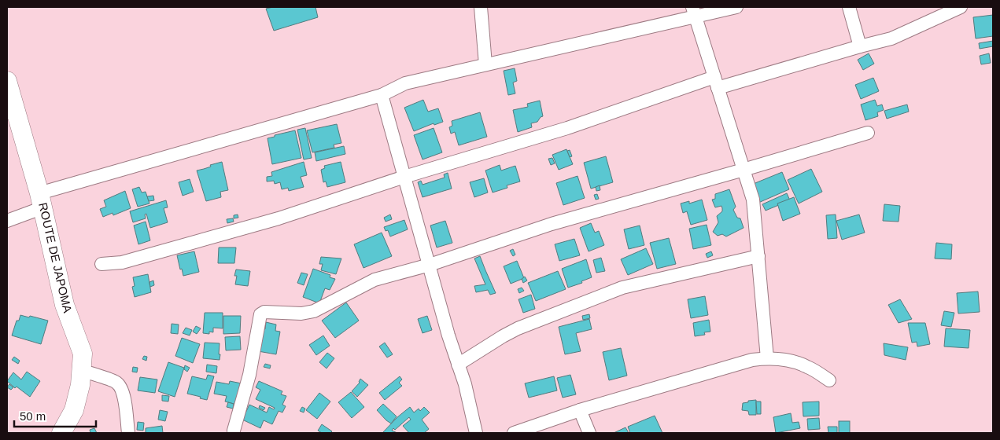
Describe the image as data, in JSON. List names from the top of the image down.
{
  "streets": {
    "street": ["ROUTE DE JAPOMA"]
  },
  "scale_bar": "50 m"
}
